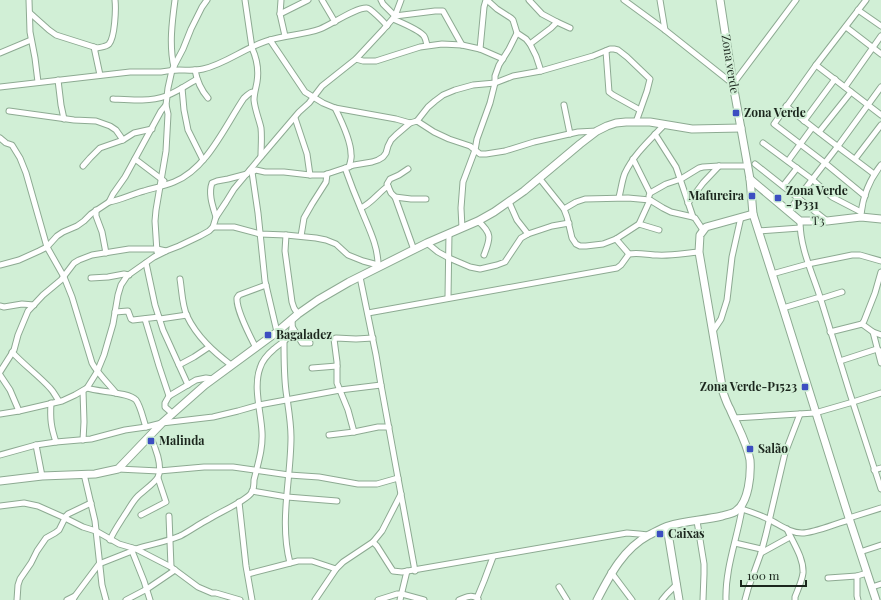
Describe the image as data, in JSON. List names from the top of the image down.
{
  "streets": {
    "street": ["Zona verde", "T3"]
  },
  "places": {
    "transit": [
      "Zona Verde",
      "Mafureira",
      "Zona Verde - P331",
      "Bagaladez",
      "Zona Verde-P1523",
      "Malinda",
      "Salão",
      "Caixas"
    ]
  },
  "scale_bar": "100 m"
}
